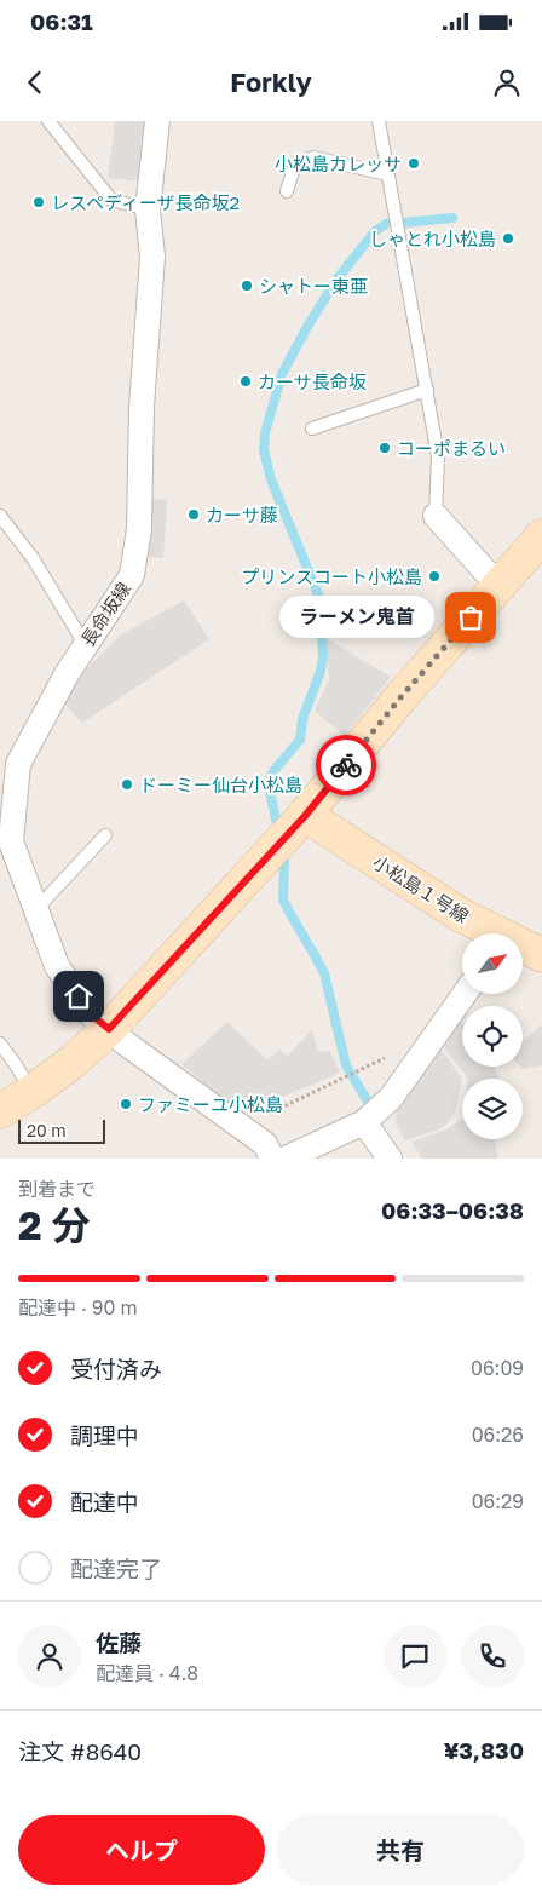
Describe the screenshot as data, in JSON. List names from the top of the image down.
{
  "streets": {
    "street": ["長命坂線", "小松島１号線"]
  },
  "places": [
    "小松島カレッサ",
    "レスペディーザ長命坂2",
    "しゃとれ小松島",
    "シャトー東亜",
    "カーサ長命坂",
    "コーポまるい",
    "カーサ藤",
    "プリンスコート小松島",
    "ラーメン鬼首",
    "ドーミー仙台小松島",
    "ファミーユ小松島"
  ],
  "scale_bar": "20 m",
  "north": "top right",
  "page": {
    "status": "06:31",
    "header": "Forkly",
    "bubble": "ラーメン鬼首",
    "scale": "20 m",
    "heading": ["2 分", "到着まで", "06:33–06:38"],
    "panel": [
      "佐藤",
      "配達員 · 4.8",
      "注文 #8640",
      "¥3,830"
    ],
    "bar": "配達中 · 90 m",
    "list": [
      ["受付済み", "06:09"],
      ["調理中", "06:26"],
      ["配達中", "06:29"],
      "配達完了"
    ],
    "buttons": ["ヘルプ", "共有"]
  }
}
